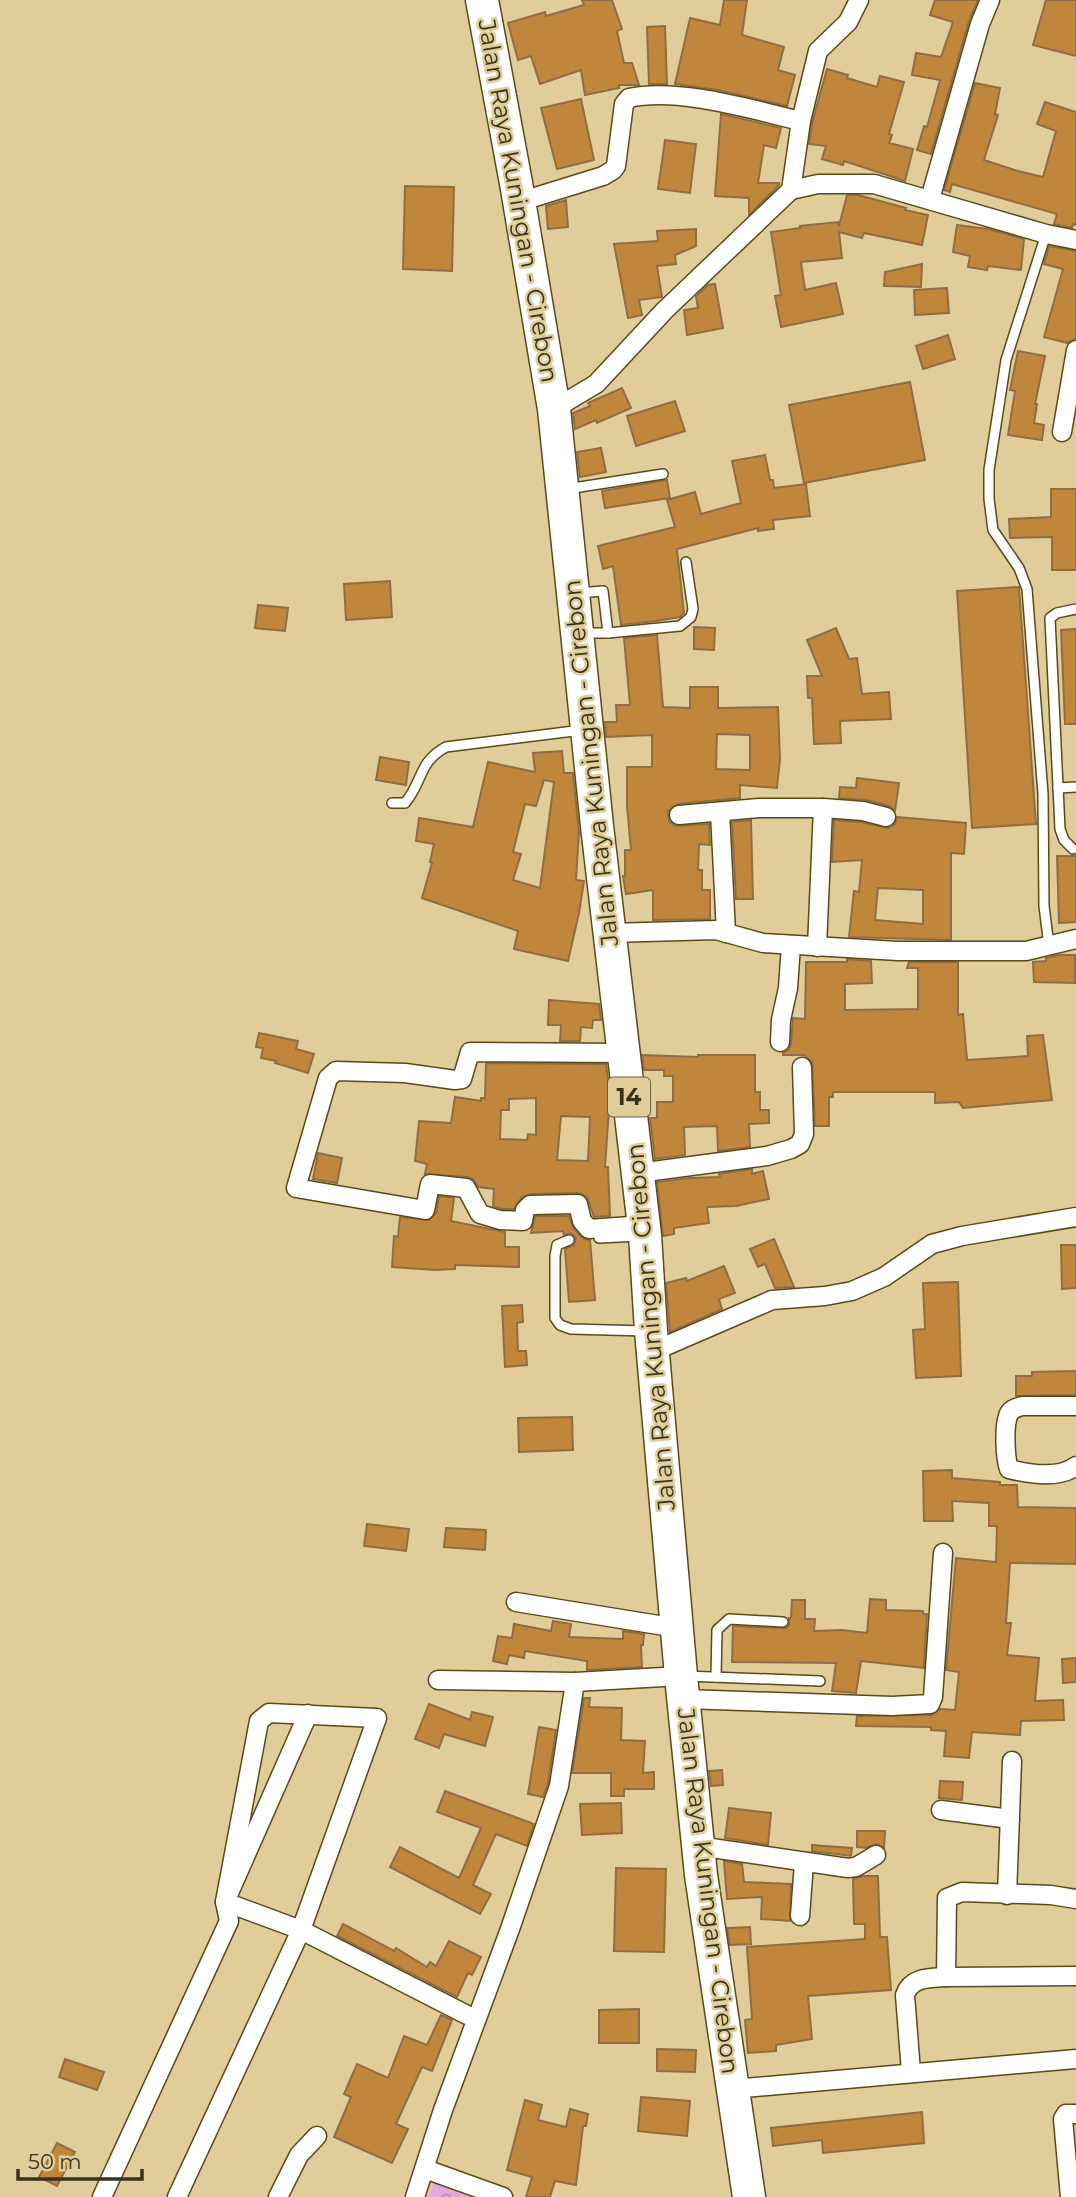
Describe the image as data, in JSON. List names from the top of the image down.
{
  "streets": {
    "highway": ["Jalan Raya Kuningan - Cirebon", "14"]
  },
  "scale_bar": "50 m"
}
